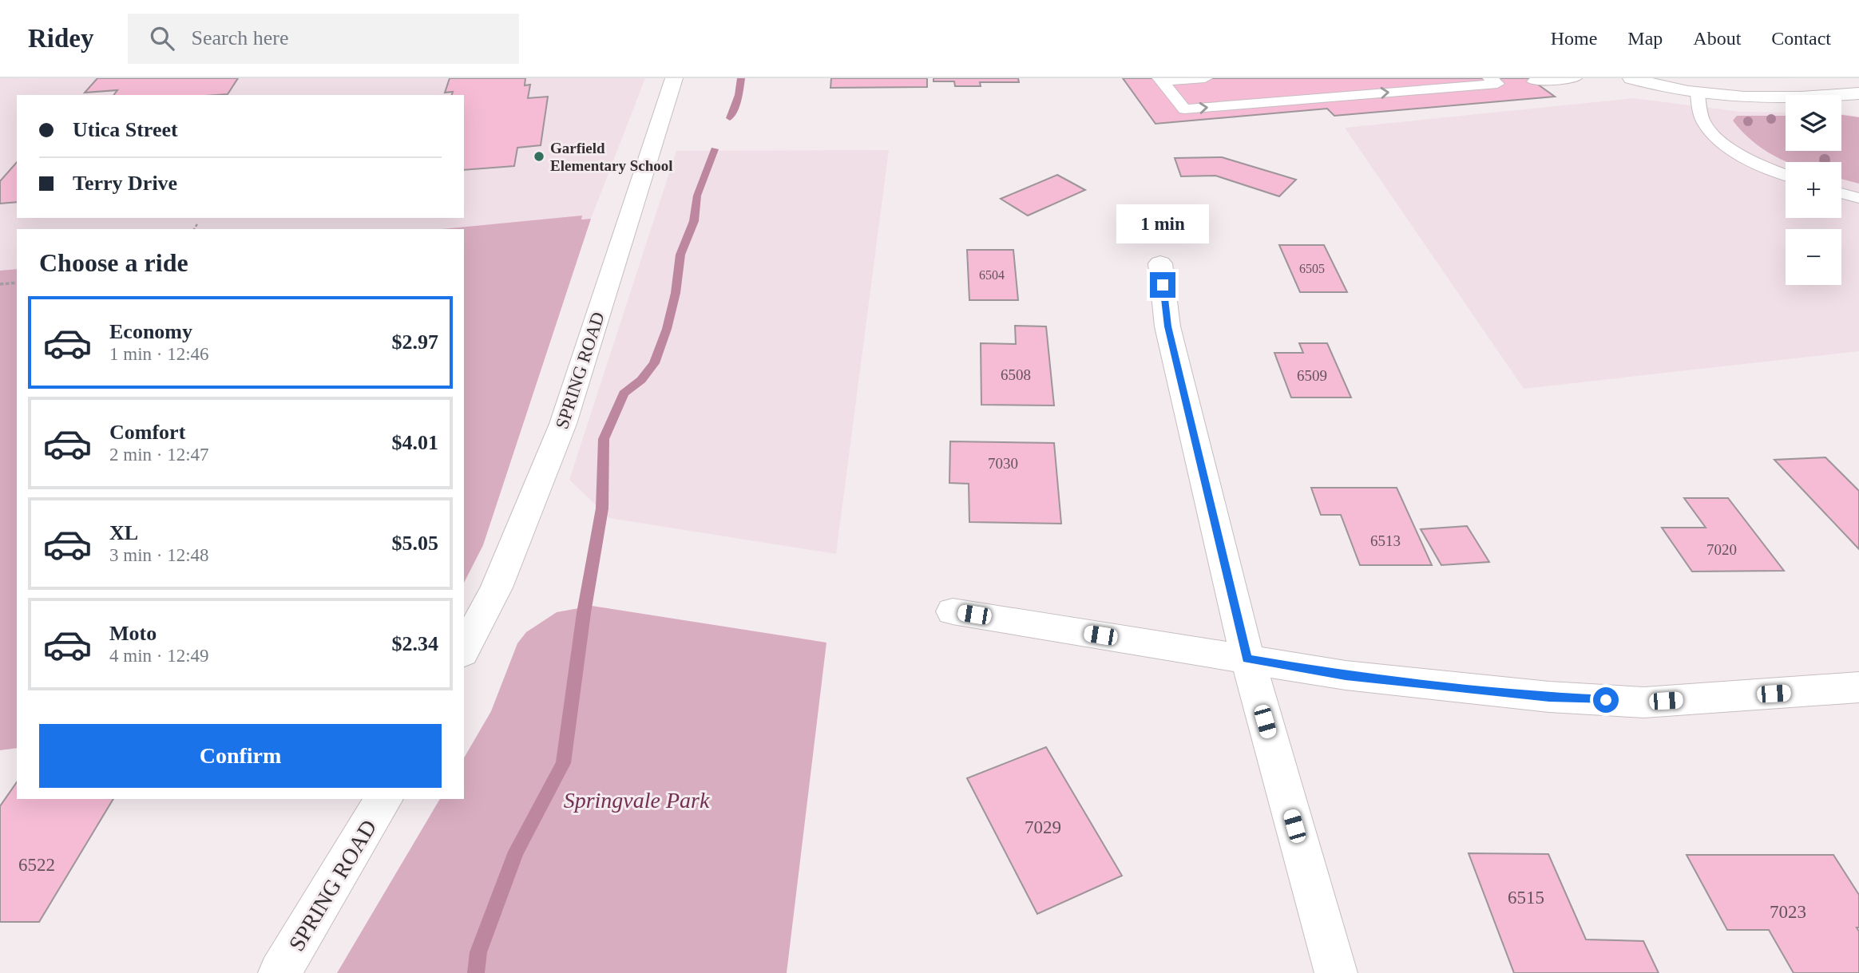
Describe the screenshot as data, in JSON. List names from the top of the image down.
{
  "streets": {
    "street": ["SPRING ROAD"]
  },
  "parks": ["Springvale Park"],
  "places": ["Garfield Elementary School"],
  "house_numbers": [
    "6505",
    "6504",
    "6508",
    "6509",
    "7030",
    "6513",
    "7020",
    "7029",
    "6522",
    "6515",
    "7023"
  ],
  "page": {
    "header": "Ridey",
    "search": "Search here",
    "nav": [
      "Home",
      "Map",
      "About",
      "Contact"
    ],
    "map_buttons": ["+", "−"],
    "banner": ["Utica Street", "Terry Drive"],
    "bubble": "1 min",
    "heading": "Choose a ride",
    "list": [
      {
        "name": "Economy",
        "note": "1 min · 12:46",
        "value": "$2.97"
      },
      {
        "name": "Comfort",
        "note": "2 min · 12:47",
        "value": "$4.01"
      },
      {
        "name": "XL",
        "note": "3 min · 12:48",
        "value": "$5.05"
      },
      {
        "name": "Moto",
        "note": "4 min · 12:49",
        "value": "$2.34"
      }
    ],
    "buttons": "Confirm"
  }
}
